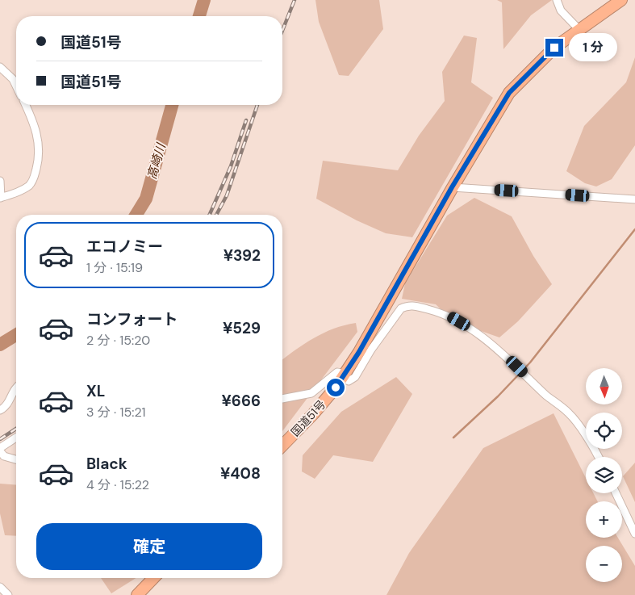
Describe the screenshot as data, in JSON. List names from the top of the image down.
{
  "streets": {
    "highway": ["国道51号"]
  },
  "water": ["高崎川"],
  "north": "bottom",
  "page": {
    "banner": ["国道51号", "国道51号"],
    "bubble": "1 分",
    "list": [
      {
        "name": "エコノミー",
        "note": "1 分 · 15:19",
        "value": "¥392"
      },
      {
        "name": "コンフォート",
        "note": "2 分 · 15:20",
        "value": "¥529"
      },
      {
        "name": "XL",
        "note": "3 分 · 15:21",
        "value": "¥666"
      },
      {
        "name": "Black",
        "note": "4 分 · 15:22",
        "value": "¥408"
      }
    ],
    "map_buttons": ["+", "−"],
    "buttons": "確定"
  }
}
